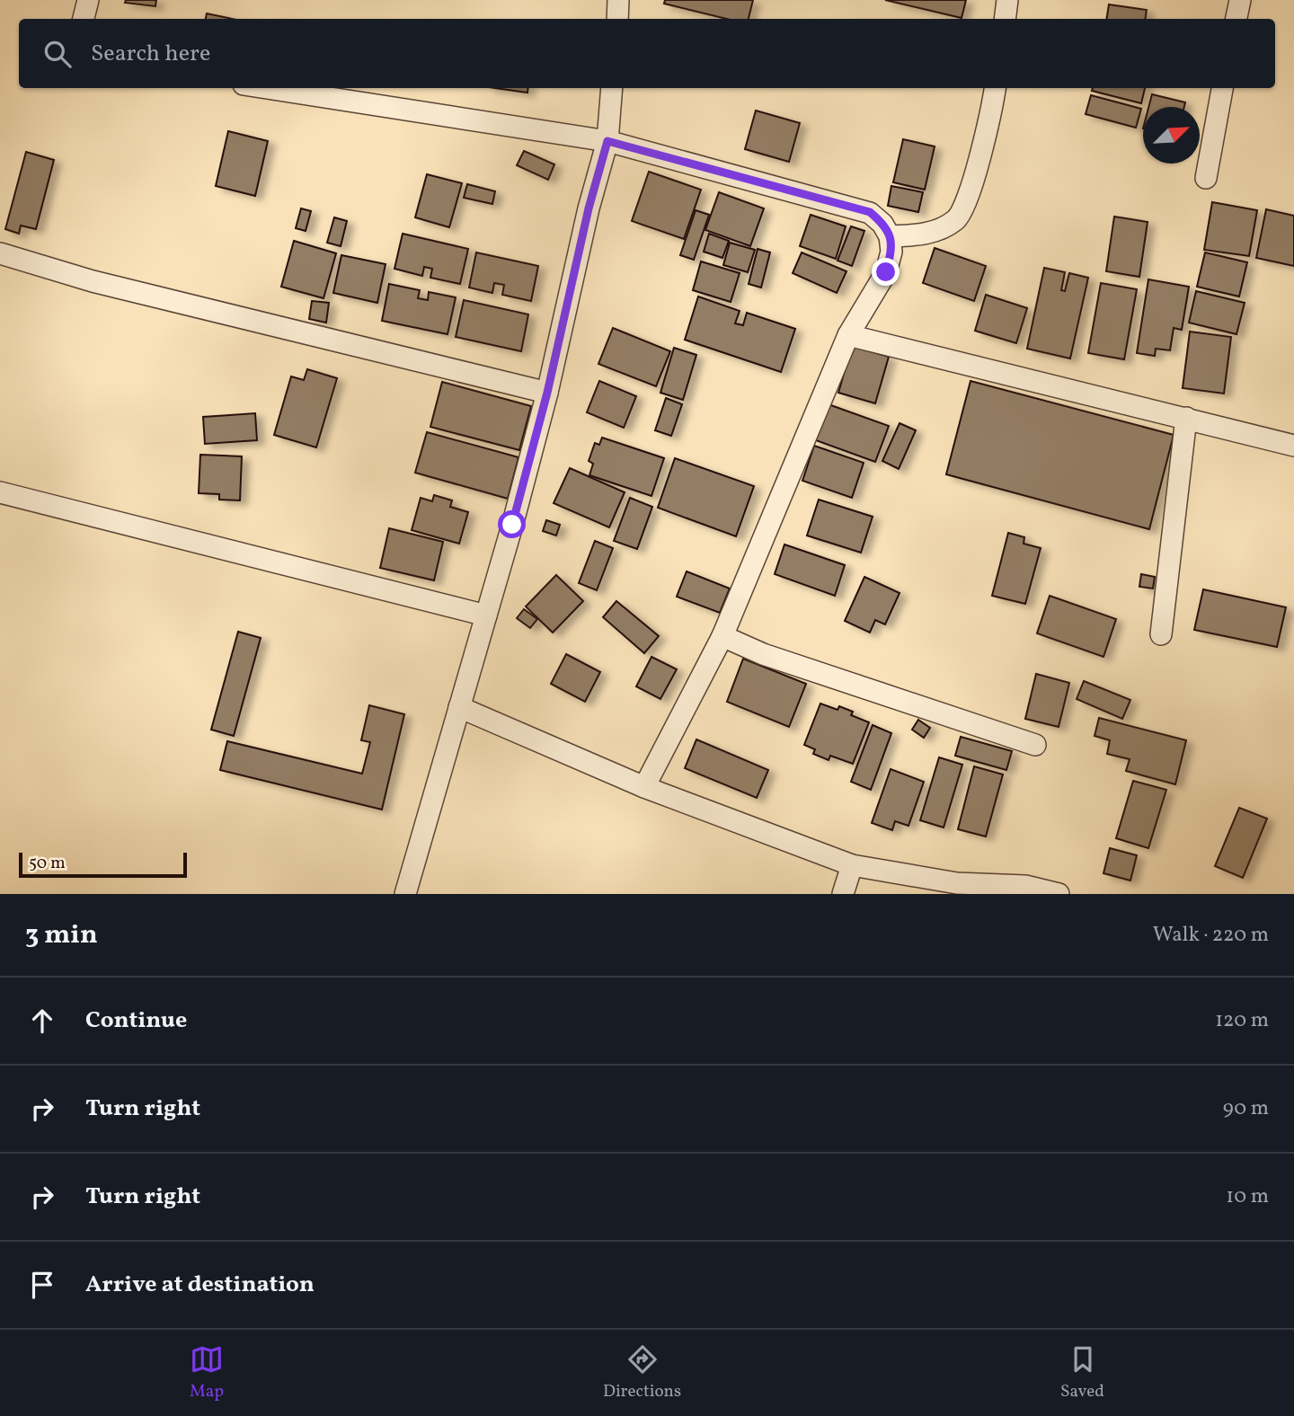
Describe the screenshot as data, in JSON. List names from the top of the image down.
{
  "scale_bar": "50 m",
  "north": "top right",
  "page": {
    "search": "Search here",
    "scale": "50 m",
    "heading": ["3 min", "Walk · 220 m"],
    "list": [
      ["Continue", "120 m"],
      ["Turn right", "90 m"],
      ["Turn right", "10 m"],
      "Arrive at destination"
    ],
    "nav": ["Map", "Directions", "Saved"]
  }
}
